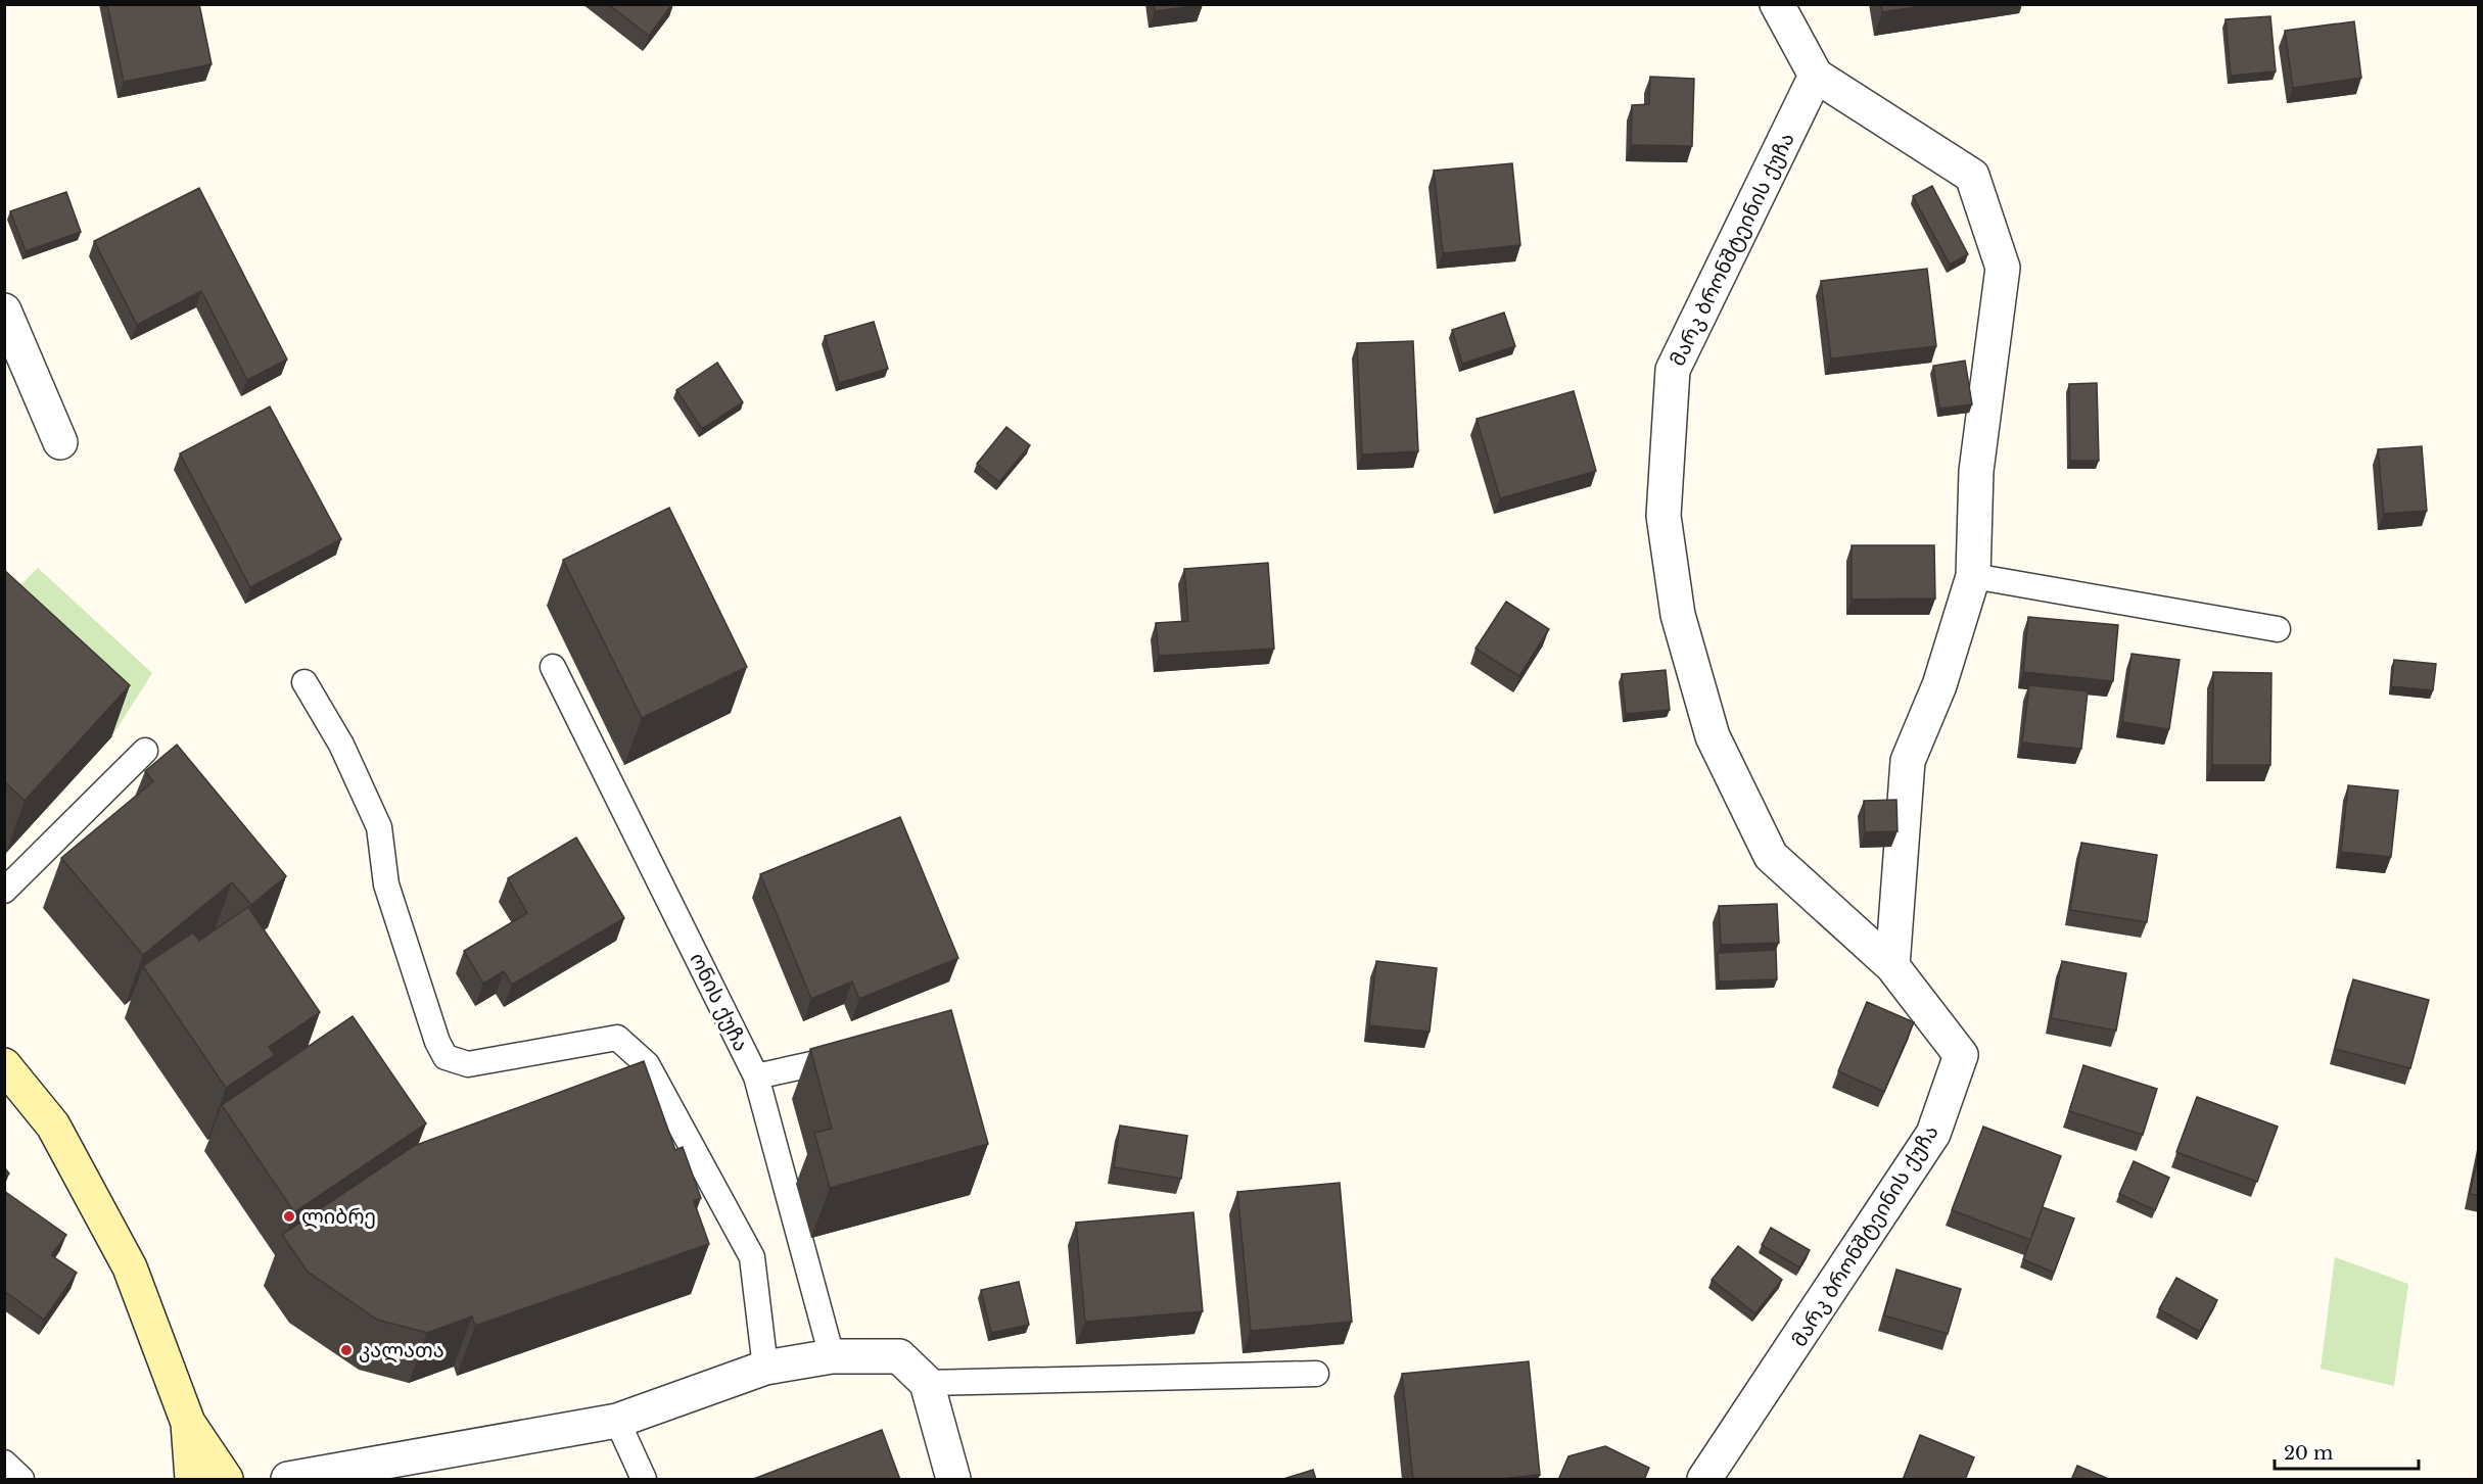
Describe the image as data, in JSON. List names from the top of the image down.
{
  "streets": {
    "street": ["მარკ ბრონშტეინის ქუჩა"],
    "lane": ["ონის ქუჩა"]
  },
  "places": ["ლიბრე", "კალათა"],
  "scale_bar": "20 m"
}
